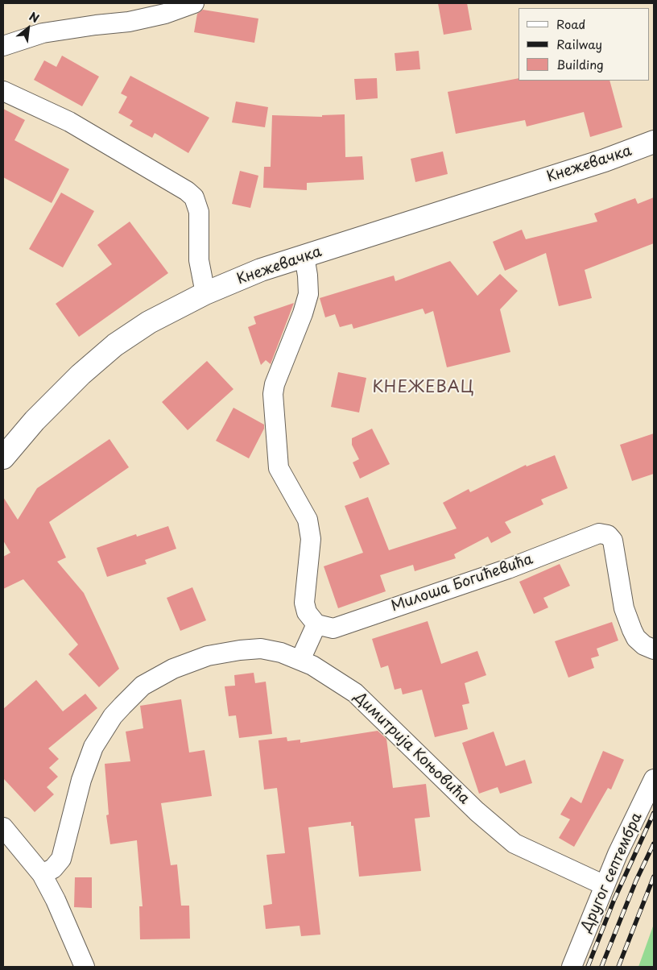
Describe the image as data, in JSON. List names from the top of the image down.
{
  "streets": {
    "street": [
      "Кнежевачка",
      "Милоша Богићевића",
      "Димитрија Коњовића",
      "Другог септембра"
    ]
  },
  "crossings": [
    ["Димитрија Коњовића", "Другог септембра"]
  ],
  "districts": ["КНЕЖЕВАЦ"],
  "legend": ["Road", "Railway", "Building"],
  "north": "top right"
}
